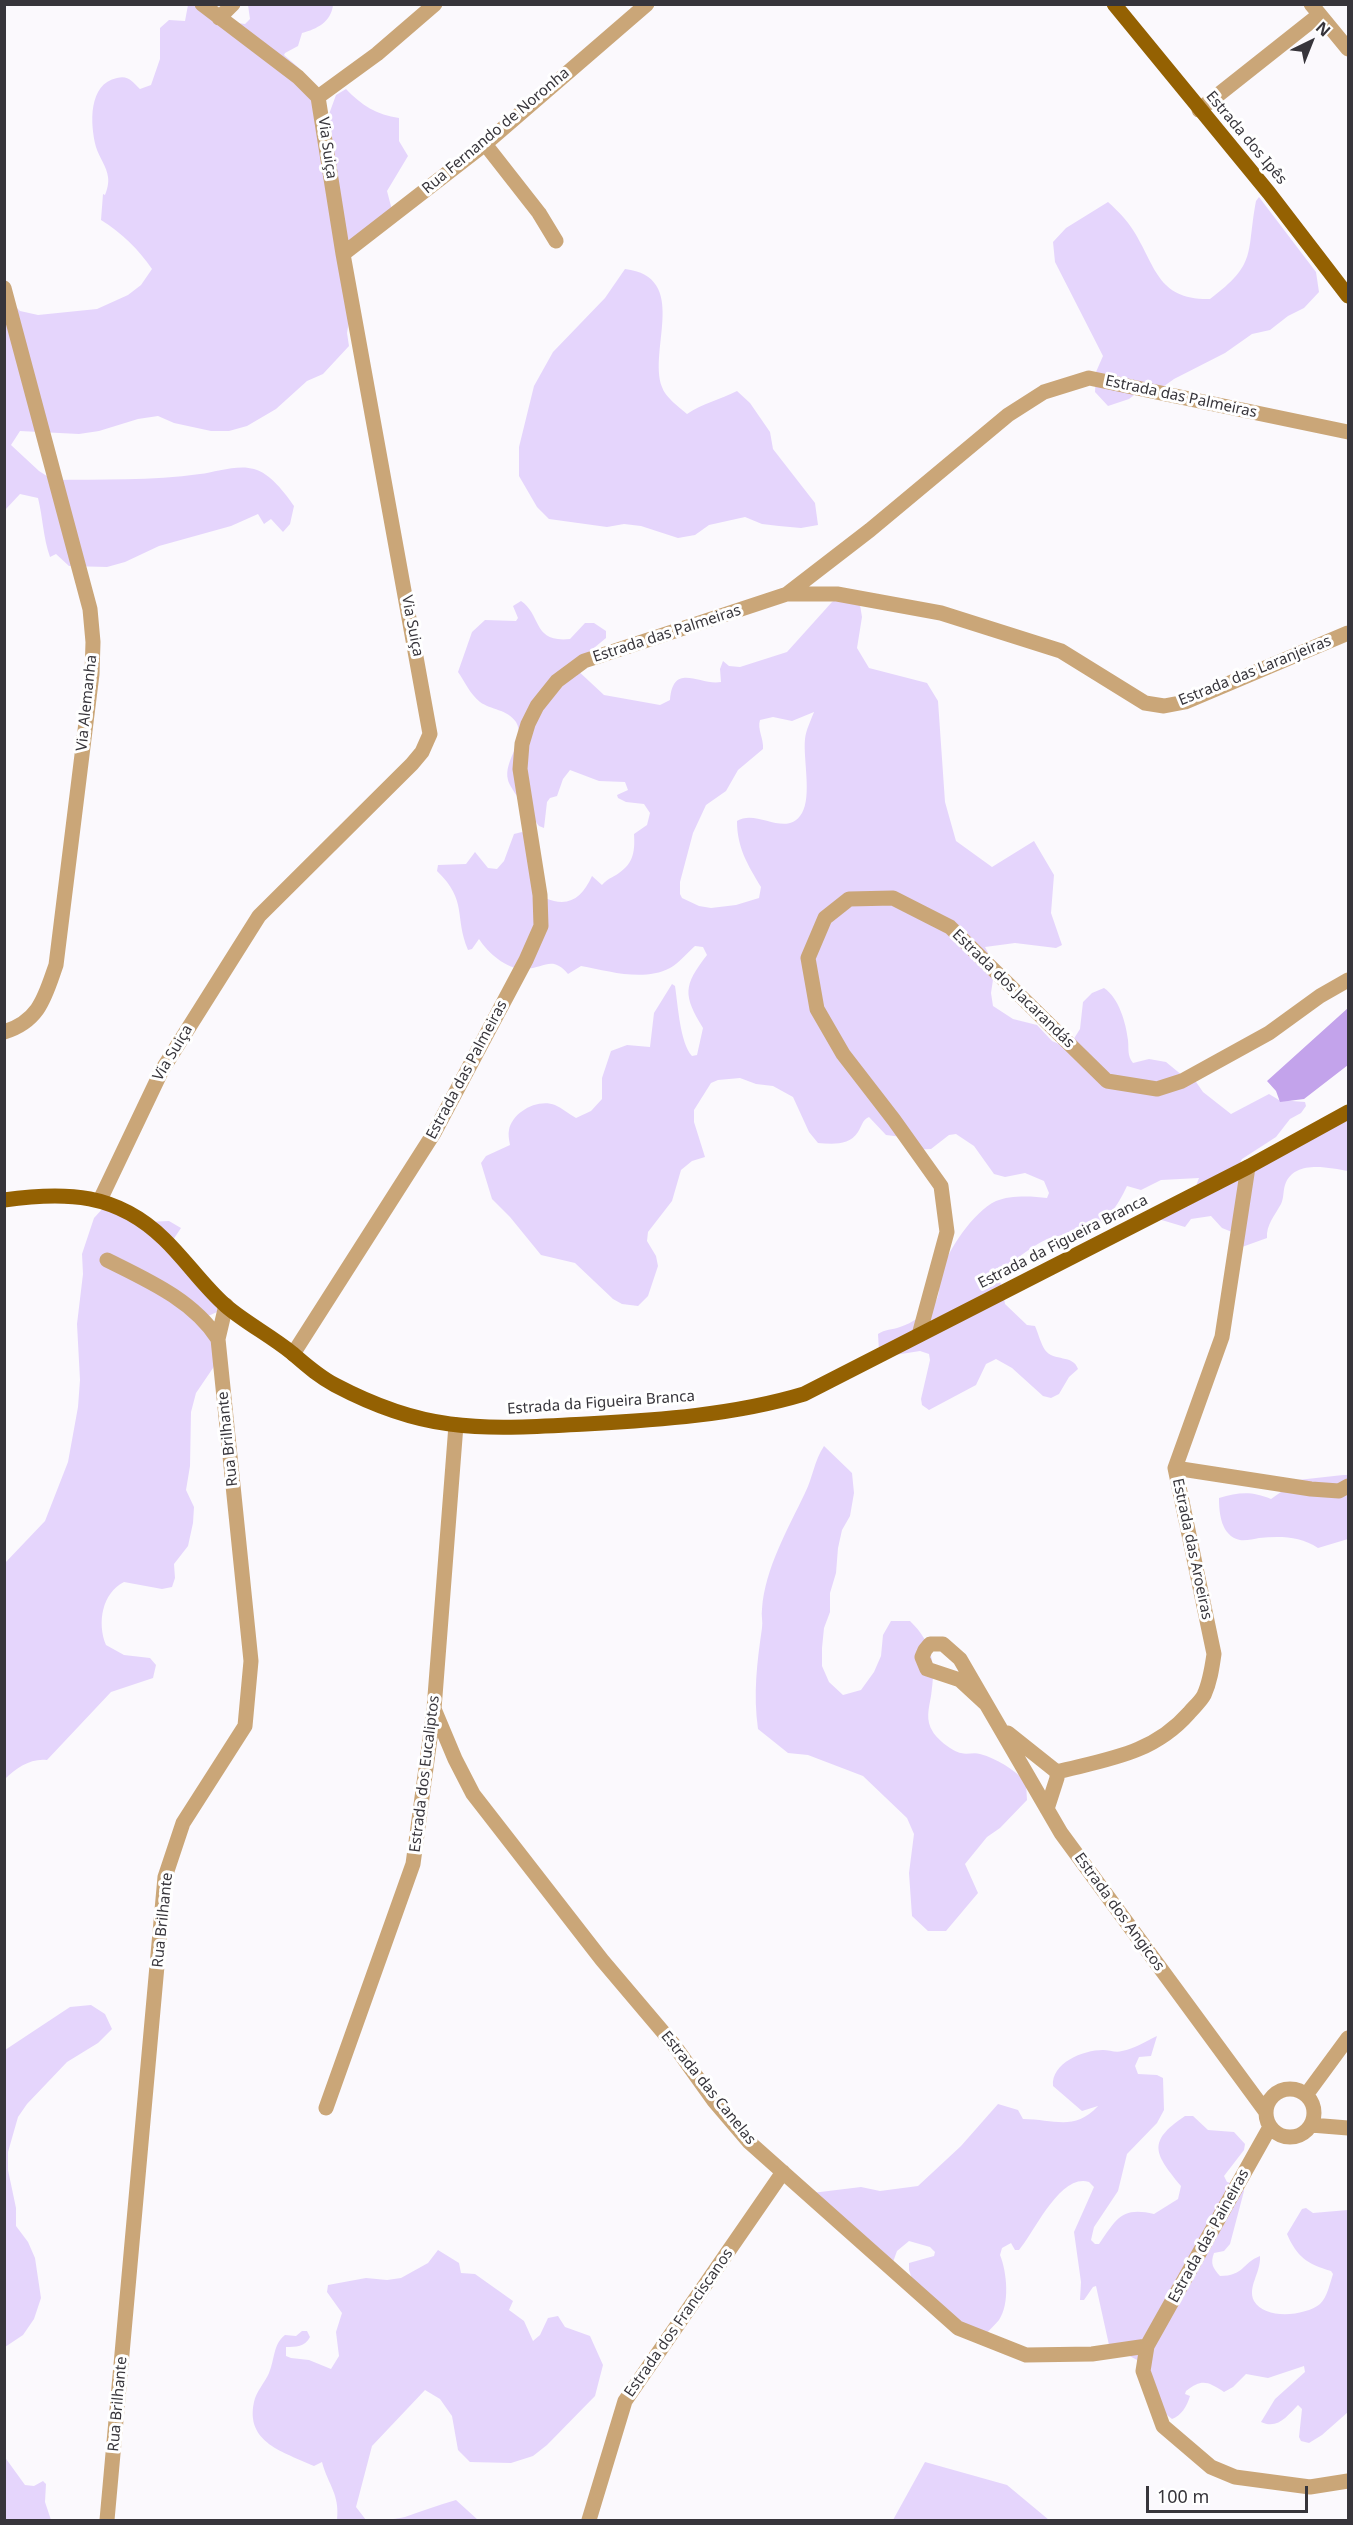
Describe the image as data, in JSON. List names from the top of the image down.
{
  "streets": {
    "main road": ["Estrada dos Ipês", "Estrada da Figueira Branca"],
    "street": [
      "Rua Fernando de Noronha",
      "Via Suiça",
      "Estrada das Palmeiras",
      "Estrada das Laranjeiras",
      "Via Alemanha",
      "Estrada dos Jacarandás",
      "Rua Brilhante",
      "Estrada das Aroeiras",
      "Estrada dos Eucaliptos",
      "Estrada dos Angicos",
      "Estrada das Canelas",
      "Estrada das Paineiras",
      "Estrada dos Franciscanos"
    ]
  },
  "crossings": [
    ["Rua Fernando de Noronha", "Via Suiça"],
    ["Via Suiça", "Estrada da Figueira Branca"],
    ["Estrada das Palmeiras", "Estrada das Laranjeiras"],
    ["Estrada das Palmeiras", "Estrada da Figueira Branca"],
    ["Estrada dos Jacarandás", "Estrada da Figueira Branca"],
    ["Estrada da Figueira Branca", "Rua Brilhante"],
    ["Estrada da Figueira Branca", "Estrada das Aroeiras"],
    ["Estrada da Figueira Branca", "Estrada dos Eucaliptos"],
    ["Estrada dos Eucaliptos", "Estrada das Canelas"],
    ["Estrada dos Angicos", "Estrada das Paineiras"],
    ["Estrada das Canelas", "Estrada das Paineiras"],
    ["Estrada das Canelas", "Estrada dos Franciscanos"]
  ],
  "scale_bar": "100 m",
  "north": "top right"
}
